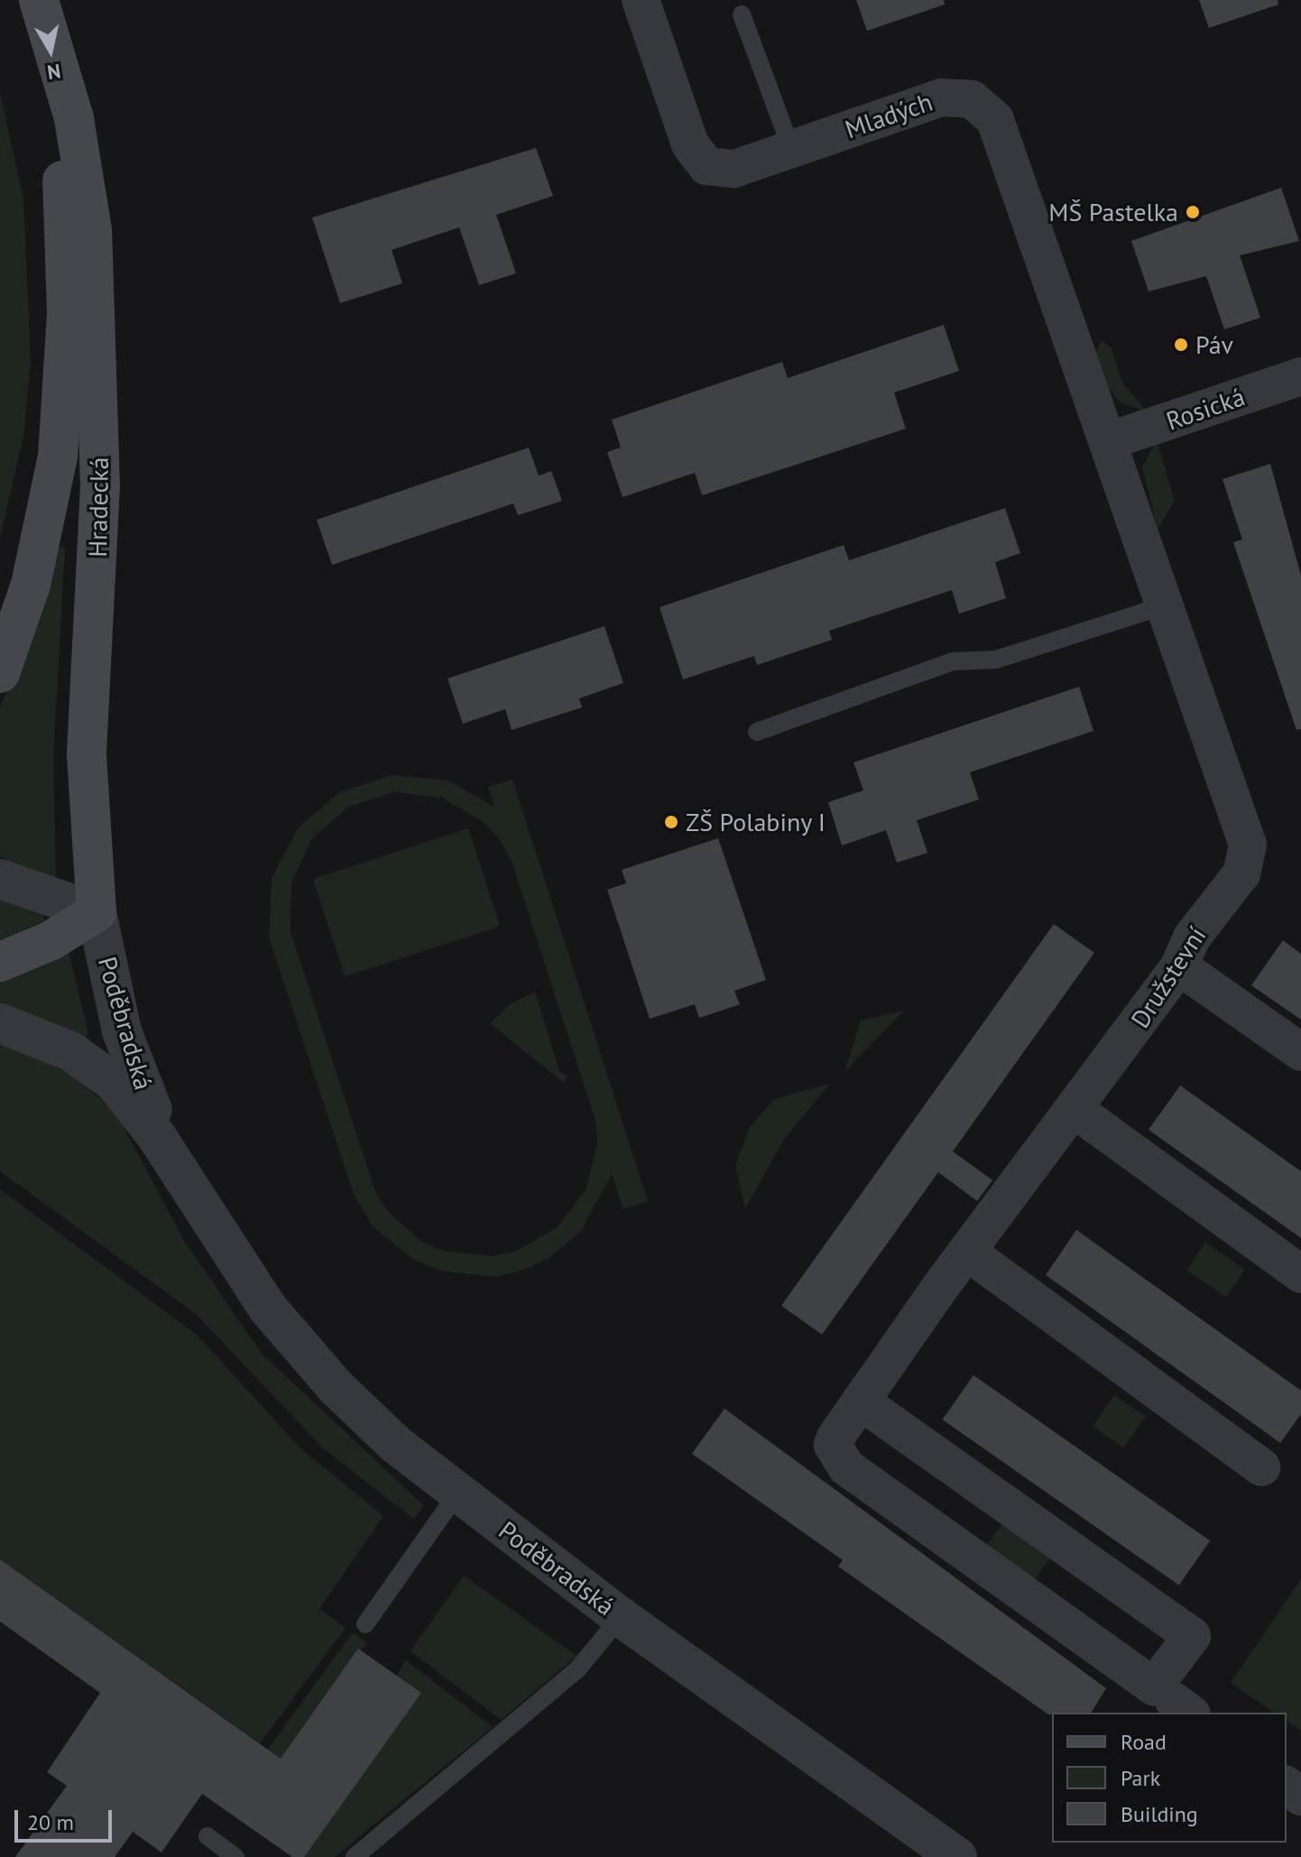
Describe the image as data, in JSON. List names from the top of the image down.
{
  "streets": {
    "main road": ["Hradecká"],
    "street": [
      "Mladých",
      "Rosická",
      "Družstevní",
      "Poděbradská"
    ]
  },
  "crossings": [
    ["Mladých", "Rosická"],
    ["Mladých", "Družstevní"],
    ["Rosická", "Družstevní"],
    ["Hradecká", "Poděbradská"]
  ],
  "places": ["MŠ Pastelka", "Páv", "ZŠ Polabiny I"],
  "legend": ["Road", "Park", "Building"],
  "scale_bar": "20 m",
  "north": "bottom"
}
